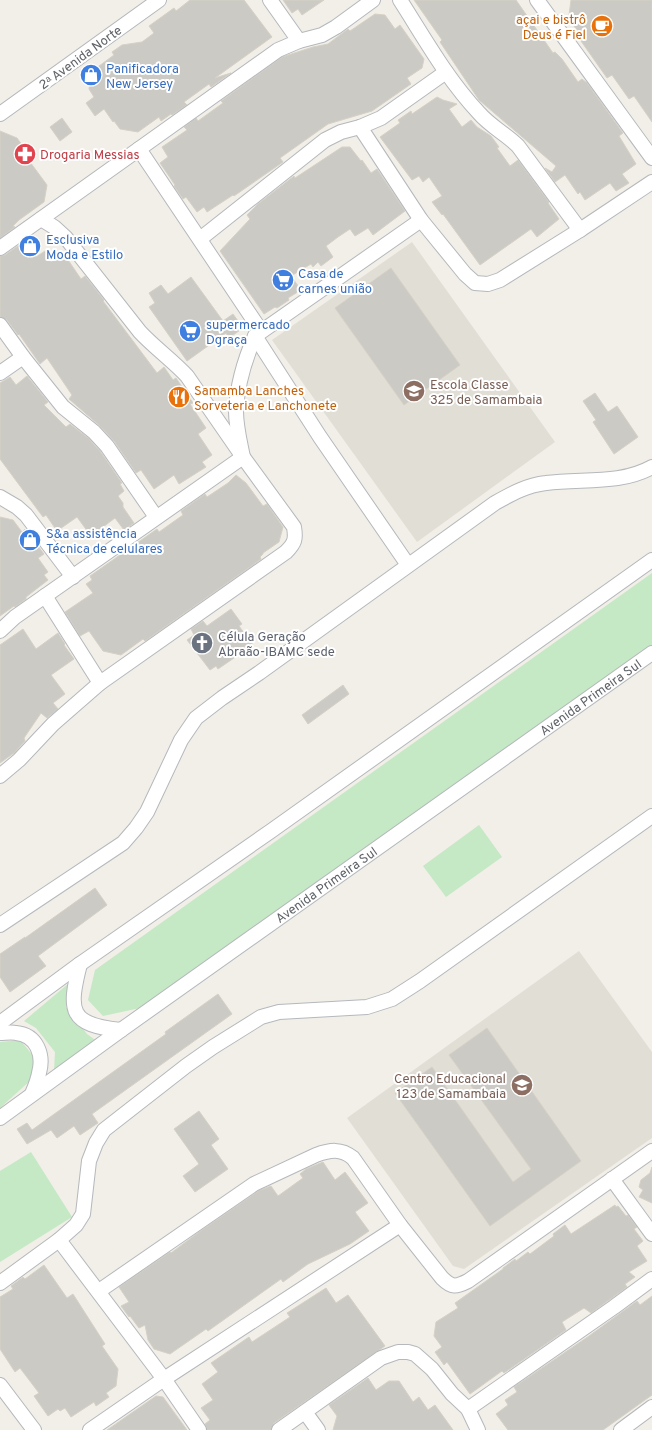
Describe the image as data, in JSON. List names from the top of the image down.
{
  "streets": {
    "street": ["2ᵃ Avenida Norte", "Avenida Primeira Sul"]
  },
  "places": {
    "cafe": ["açai e bistrô Deus é Fiel"],
    "shop": ["Panificadora New Jersey", "Esclusiva Moda e Estilo", "S&a assistência Técnica de celulares"],
    "pharmacy": ["Drogaria Messias"],
    "supermarket": ["Casa de carnes união", "supermercado Dgraça"],
    "school or university": ["Escola Classe 325 de Samambaia", "Centro Educacional 123 de Samambaia"],
    "restaurant": ["Samamba Lanches Sorveteria e Lanchonete"],
    "church": ["Célula Geração Abraão-IBAMC sede"]
  }
}
